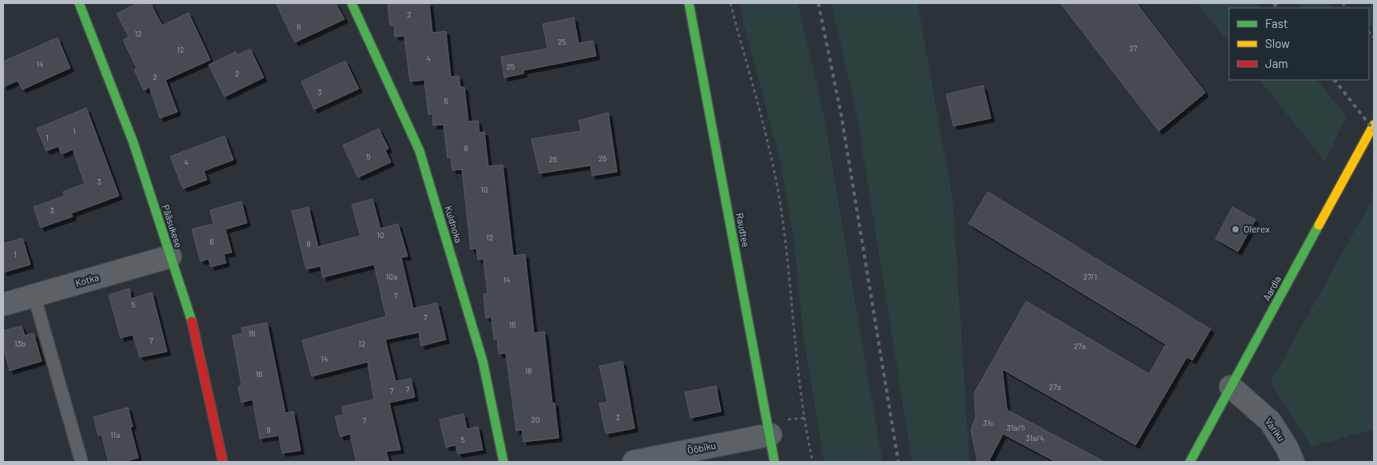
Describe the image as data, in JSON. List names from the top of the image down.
{
  "streets": {
    "street": [
      "Kuldnoka",
      "Pääsukese",
      "Raudtee",
      "Kotka",
      "Aardla",
      "Variku",
      "Ööbiku"
    ]
  },
  "crossings": [
    ["Pääsukese", "Kotka"],
    ["Raudtee", "Ööbiku"],
    ["Aardla", "Variku"]
  ],
  "places": ["Olerex"],
  "house_numbers": [
    "2",
    "6",
    "12",
    "25",
    "27",
    "12",
    "4",
    "14",
    "25",
    "2",
    "2",
    "3",
    "6",
    "1",
    "1",
    "8",
    "5",
    "26",
    "26",
    "4",
    "3",
    "10",
    "3",
    "10",
    "12",
    "6",
    "8",
    "1",
    "10a",
    "27/1",
    "14",
    "7",
    "5",
    "7",
    "16",
    "16",
    "7",
    "13b",
    "12",
    "27a",
    "14",
    "18",
    "16",
    "27a",
    "7",
    "7",
    "3",
    "20",
    "7",
    "31c",
    "31a/5",
    "9",
    "11a",
    "31a/4",
    "5"
  ],
  "legend": ["Fast", "Slow", "Jam"]
}
